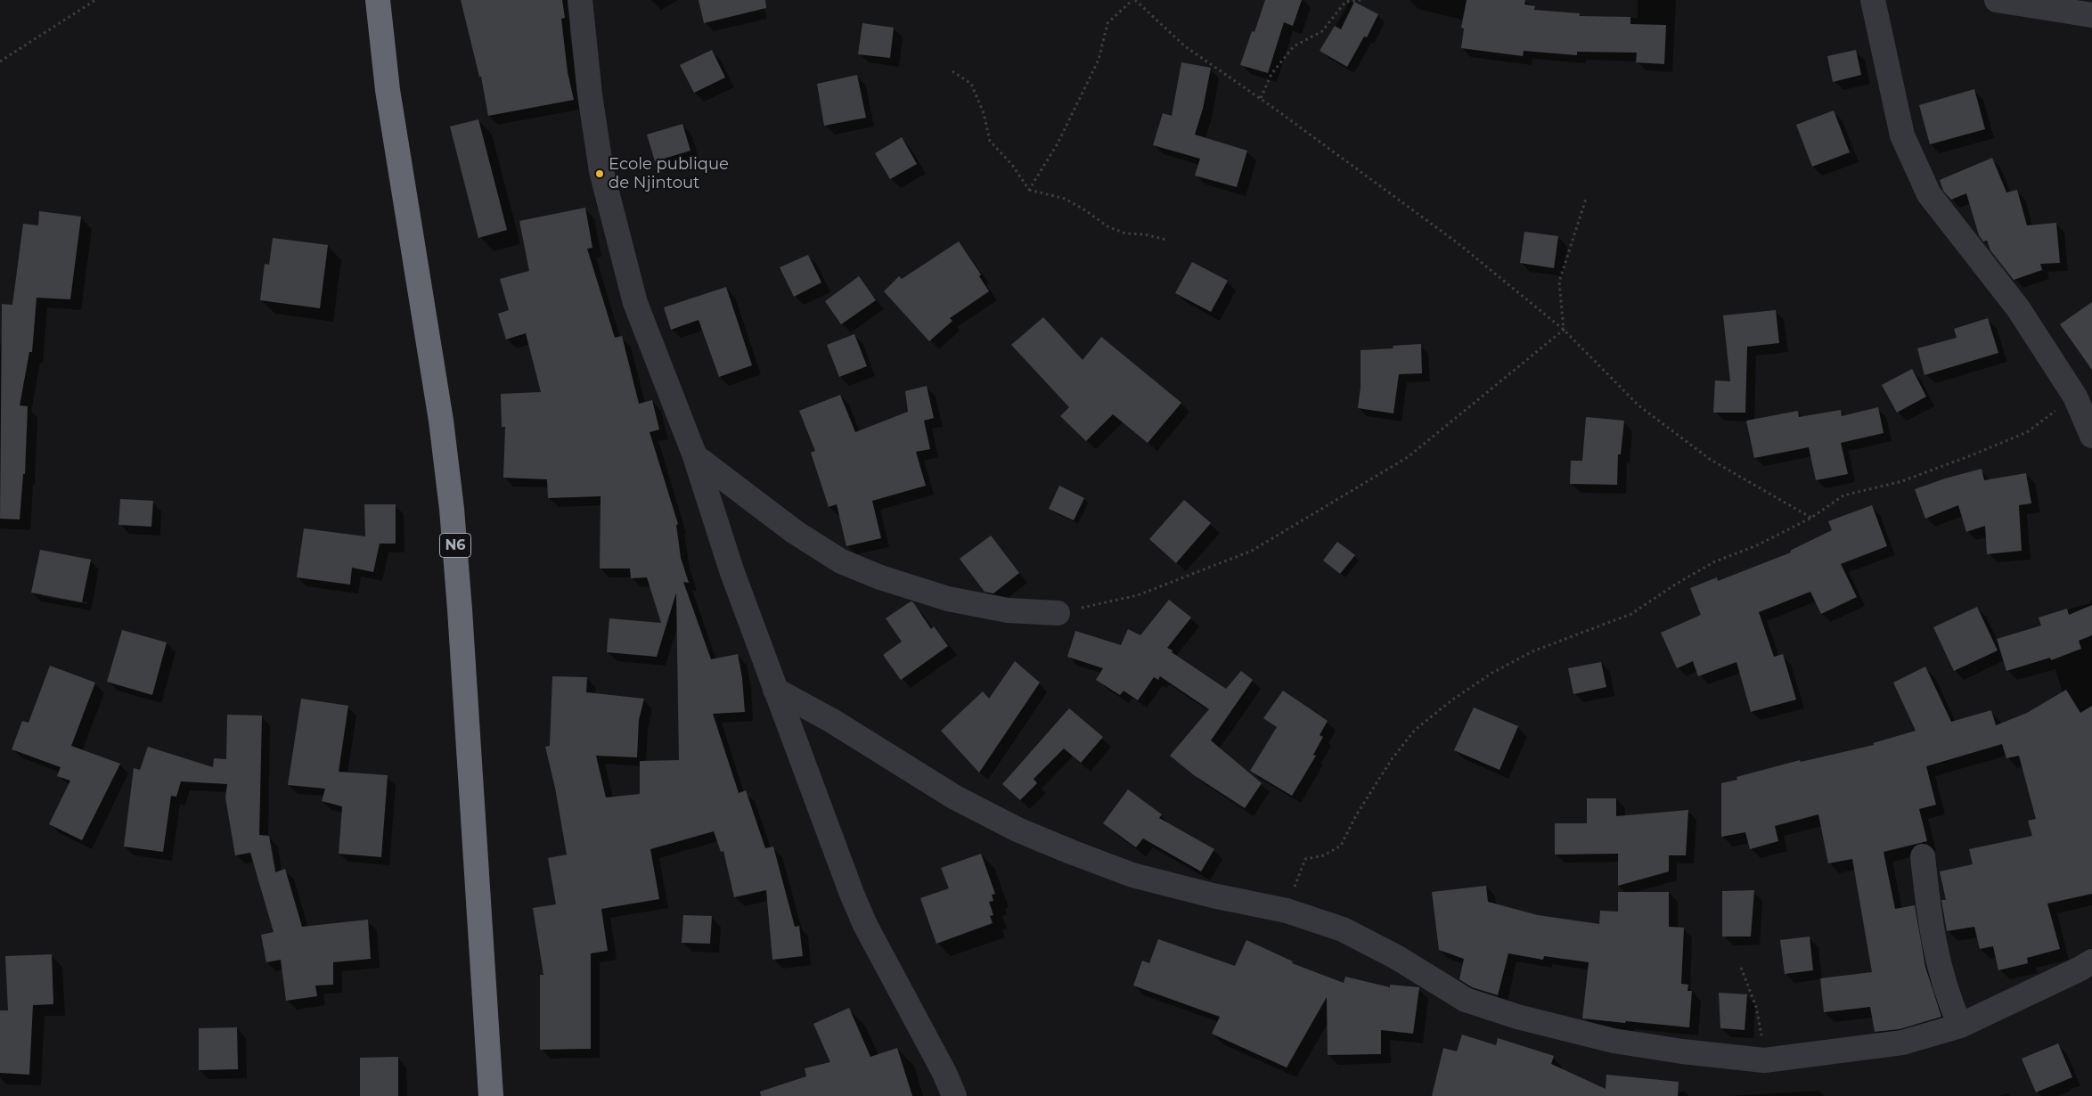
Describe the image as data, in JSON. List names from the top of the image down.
{
  "streets": {
    "highway": ["N6"]
  },
  "places": ["Ecole publique de Njintout"]
}
